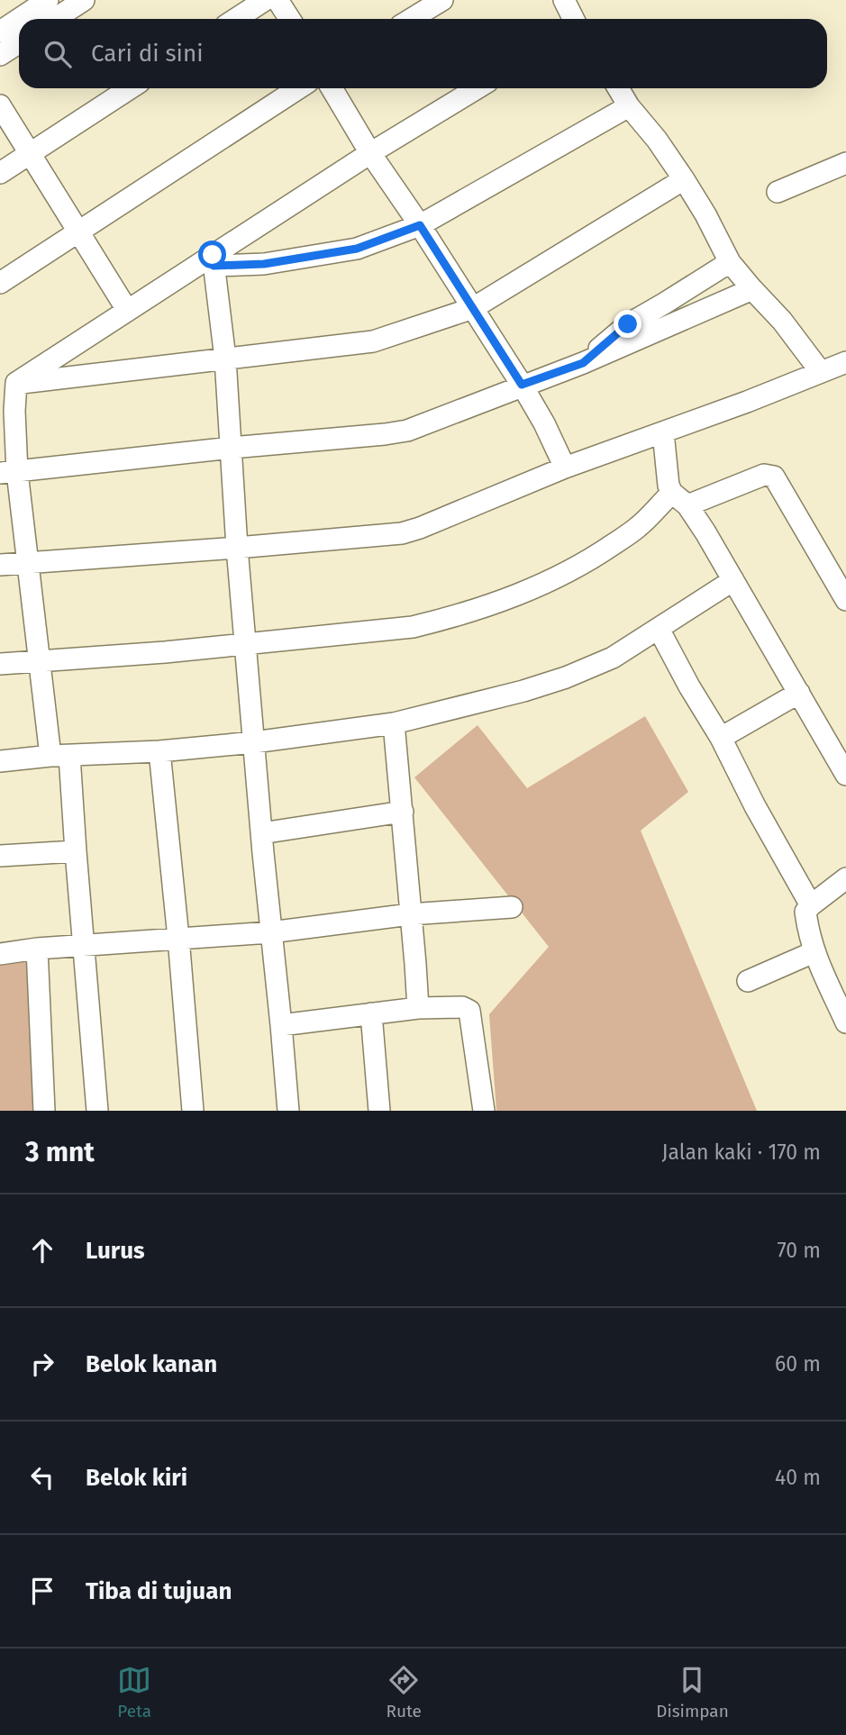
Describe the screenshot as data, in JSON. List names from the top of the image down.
{
  "page": {
    "search": "Cari di sini",
    "heading": ["3 mnt", "Jalan kaki · 170 m"],
    "list": [
      ["Lurus", "70 m"],
      ["Belok kanan", "60 m"],
      ["Belok kiri", "40 m"],
      "Tiba di tujuan"
    ],
    "nav": ["Peta", "Rute", "Disimpan"]
  }
}
